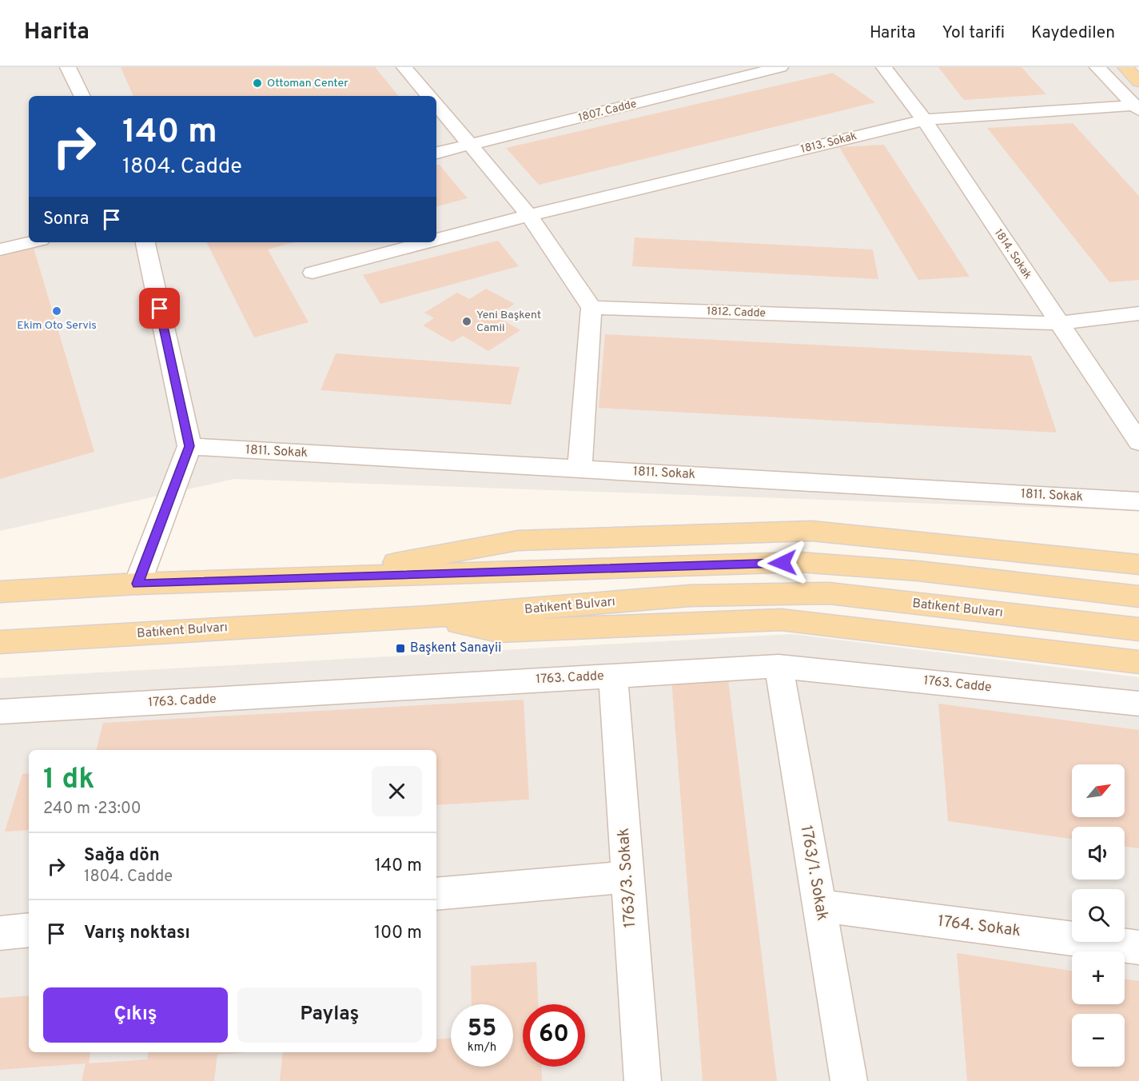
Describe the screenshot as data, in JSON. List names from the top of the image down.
{
  "streets": {
    "main road": ["Batıkent Bulvarı"],
    "street": [
      "1807. Cadde",
      "1813. Sokak",
      "1814. Sokak",
      "1812. Cadde",
      "1811. Sokak",
      "1763. Cadde",
      "1763/1. Sokak",
      "1763/3. Sokak",
      "1764. Sokak"
    ]
  },
  "crossings": [
    ["1813. Sokak", "1814. Sokak"],
    ["1814. Sokak", "1812. Cadde"],
    ["1763. Cadde", "1763/1. Sokak"],
    ["1763. Cadde", "1763/3. Sokak"],
    ["1763/1. Sokak", "1764. Sokak"]
  ],
  "places": {
    "other": ["Ottoman Center", "Ekim Oto Servis", "Yeni Başkent Camii"],
    "transit": ["Başkent Sanayii"]
  },
  "north": "top right",
  "page": {
    "header": "Harita",
    "nav": ["Harita", "Yol tarifi", "Kaydedilen"],
    "turn": ["140 m", "1804. Cadde"],
    "then": "Sonra",
    "heading": ["1 dk", "240 m · 23:00"],
    "map_buttons": ["+", "−"],
    "list": [
      {
        "name": "Sağa dön",
        "note": "1804. Cadde",
        "value": "140 m"
      },
      {
        "name": "Varış noktası",
        "value": "100 m"
      }
    ],
    "buttons": ["Çıkış", "Paylaş"],
    "speed": "55 km/h",
    "limit": "60"
  }
}
